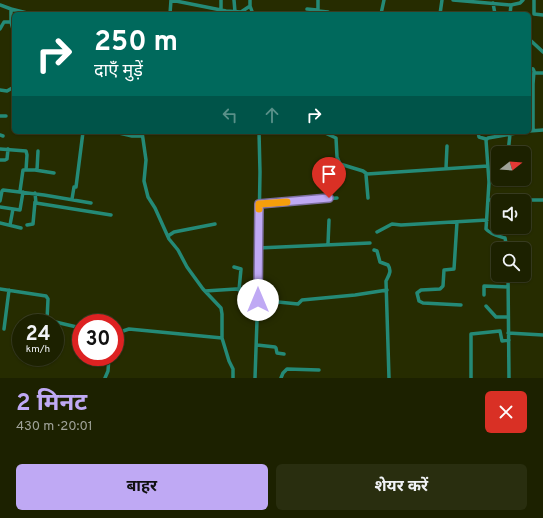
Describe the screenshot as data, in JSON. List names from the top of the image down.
{
  "north": "right",
  "page": {
    "turn": ["250 m", "दाएँ मुड़ें"],
    "speed": "24 km/h",
    "limit": "30",
    "heading": ["2 मिनट", "430 m · 20:01"],
    "buttons": ["बाहर", "शेयर करें"]
  }
}
